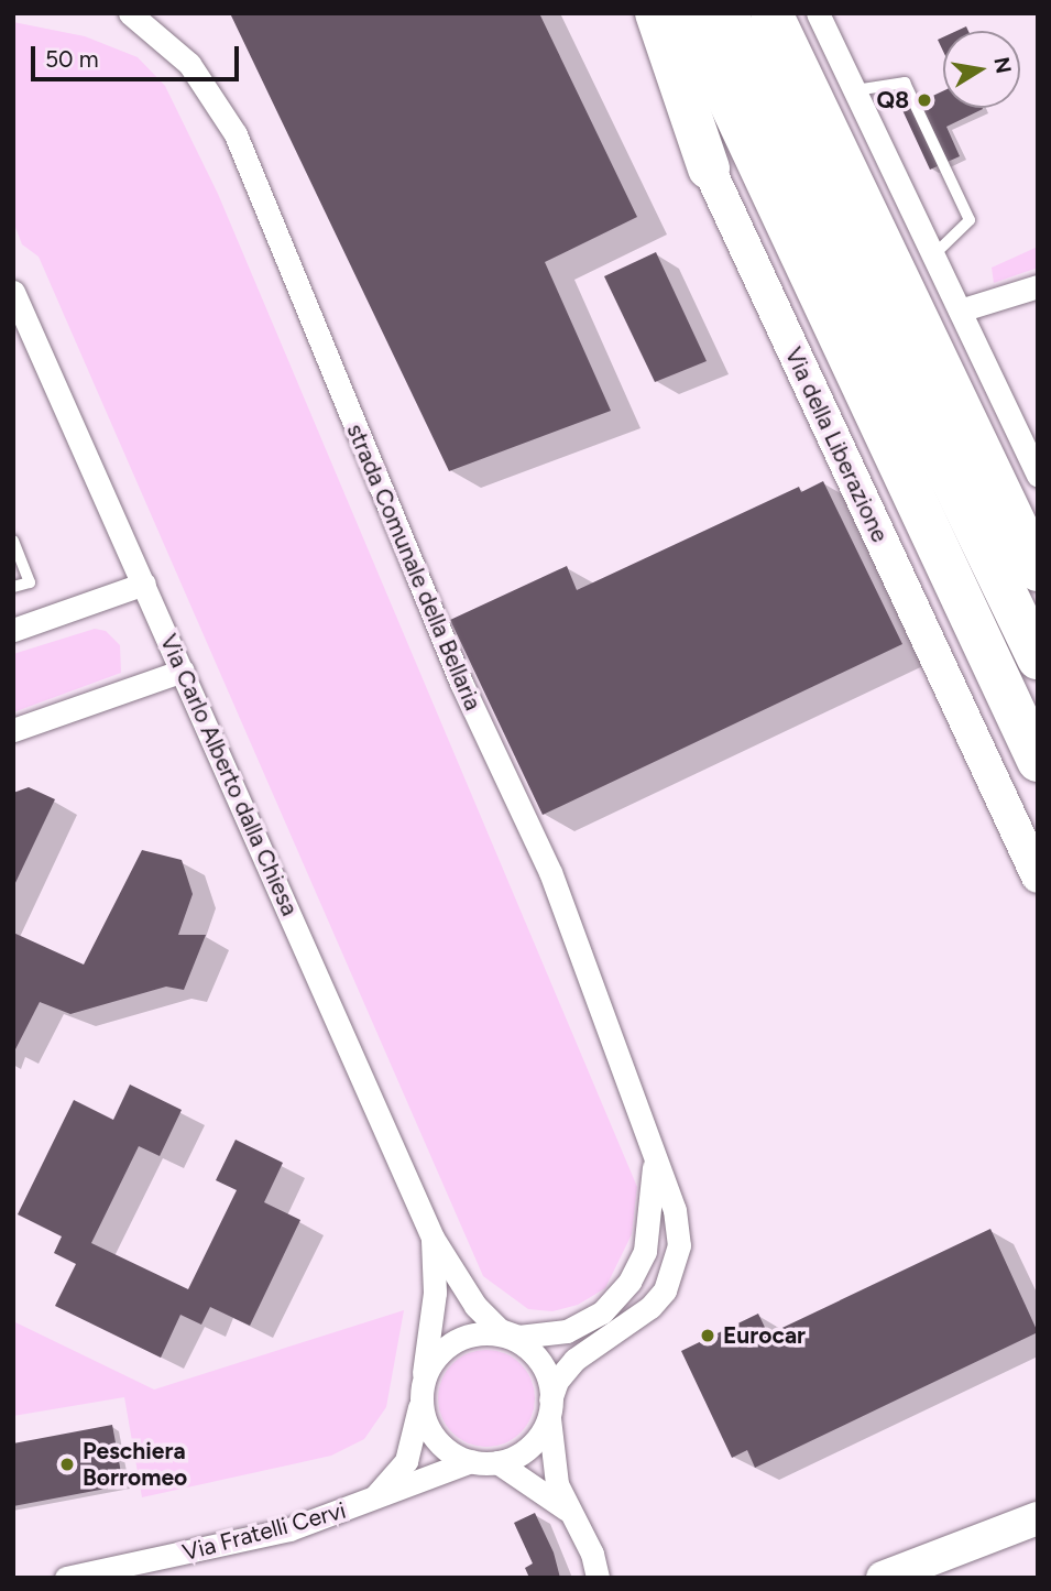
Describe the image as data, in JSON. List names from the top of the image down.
{
  "streets": {
    "street": [
      "Via della Liberazione",
      "strada Comunale della Bellaria",
      "Via Carlo Alberto dalla Chiesa",
      "Via Fratelli Cervi"
    ]
  },
  "crossings": [
    ["strada Comunale della Bellaria", "Via Carlo Alberto dalla Chiesa"],
    ["Via Carlo Alberto dalla Chiesa", "Via Fratelli Cervi"]
  ],
  "places": ["Q8", "Eurocar", "Peschiera Borromeo"],
  "scale_bar": "50 m",
  "north": "right"
}
